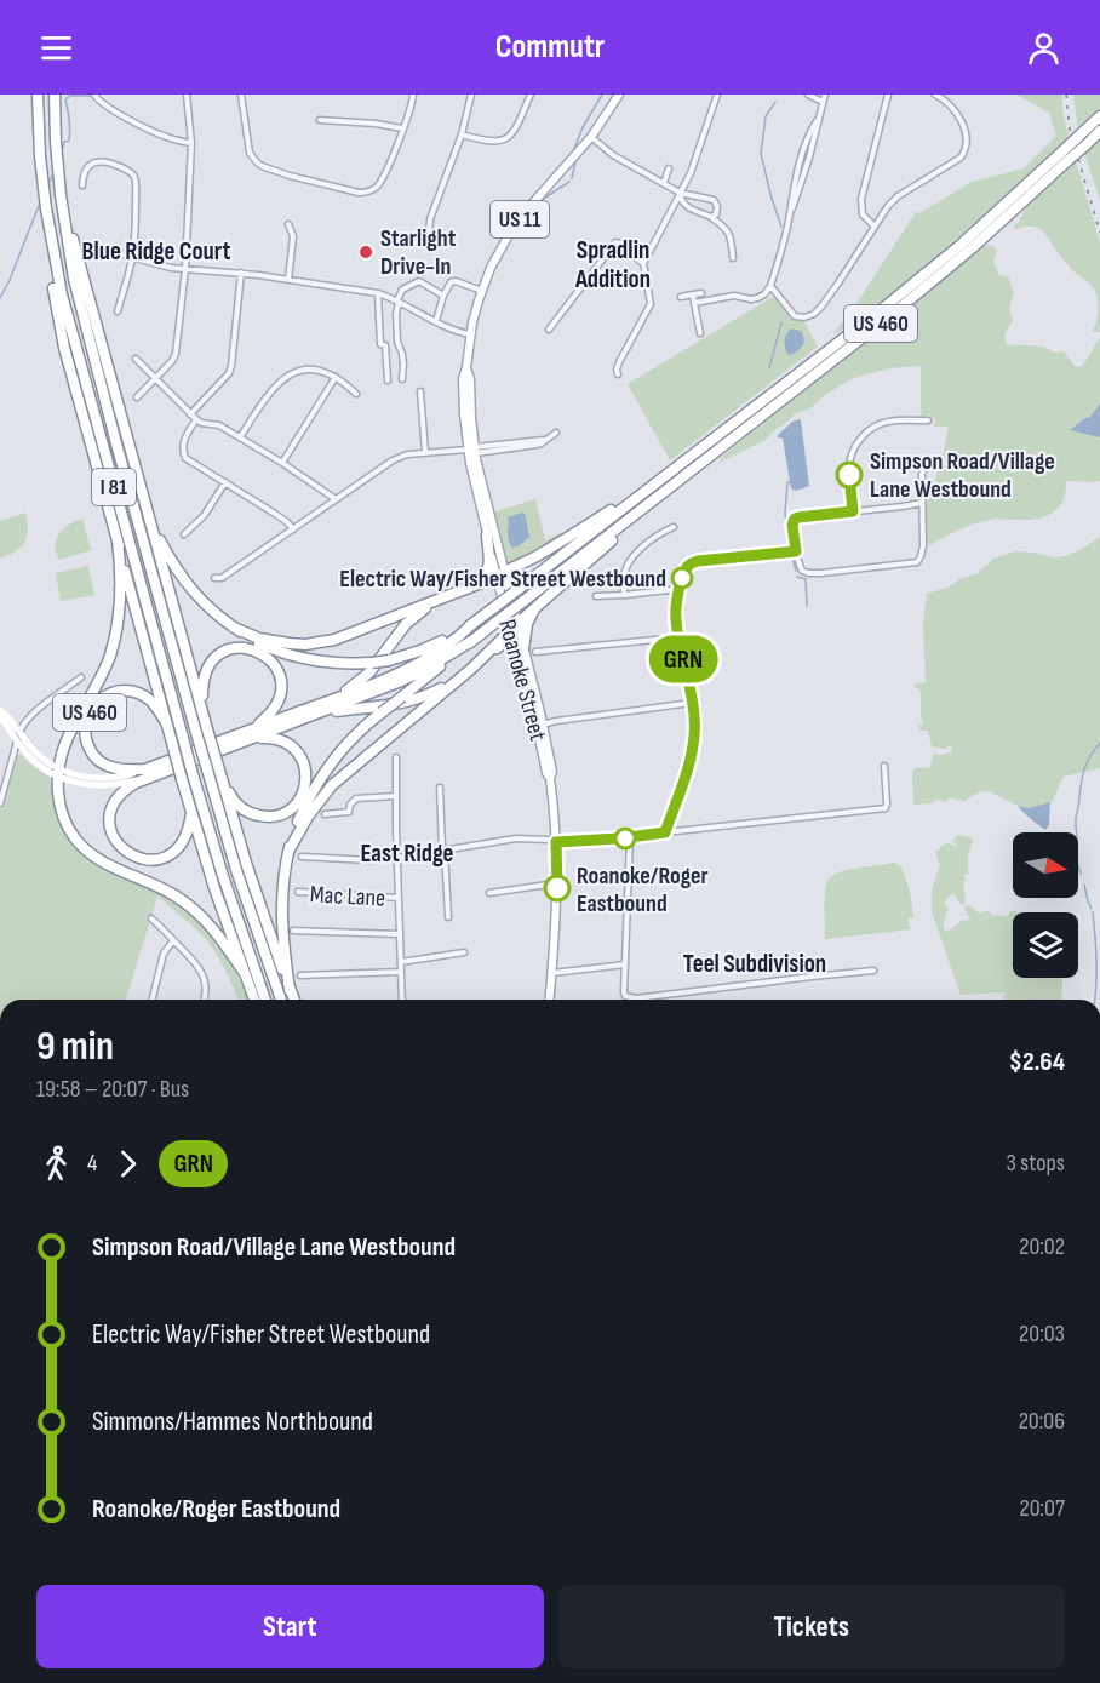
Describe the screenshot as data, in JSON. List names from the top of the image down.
{
  "streets": {
    "highway": ["US 460", "I 81"],
    "main road": ["US 11", "Roanoke Street"],
    "street": ["Mac Lane"]
  },
  "crossings": [
    ["US 460", "I 81"]
  ],
  "districts": [
    "Spradlin Addition",
    "Blue Ridge Court",
    "East Ridge",
    "Teel Subdivision"
  ],
  "places": [
    "Starlight Drive-In",
    "Simpson Road/Village Lane Westbound",
    "Electric Way/Fisher Street Westbound",
    "Roanoke/Roger Eastbound"
  ],
  "lines": ["bus line GRN"],
  "north": "right",
  "page": {
    "header": "Commutr",
    "on_map": "GRN",
    "heading": ["9 min", "19:58 – 20:07 · Bus", "$2.64"],
    "legs": ["4", "GRN", "3 stops"],
    "list": [
      {
        "name": "Simpson Road/Village Lane Westbound",
        "value": "20:02"
      },
      {
        "name": "Electric Way/Fisher Street Westbound",
        "value": "20:03"
      },
      {
        "name": "Simmons/Hammes Northbound",
        "value": "20:06"
      },
      {
        "name": "Roanoke/Roger Eastbound",
        "value": "20:07"
      }
    ],
    "buttons": ["Start", "Tickets"]
  }
}
